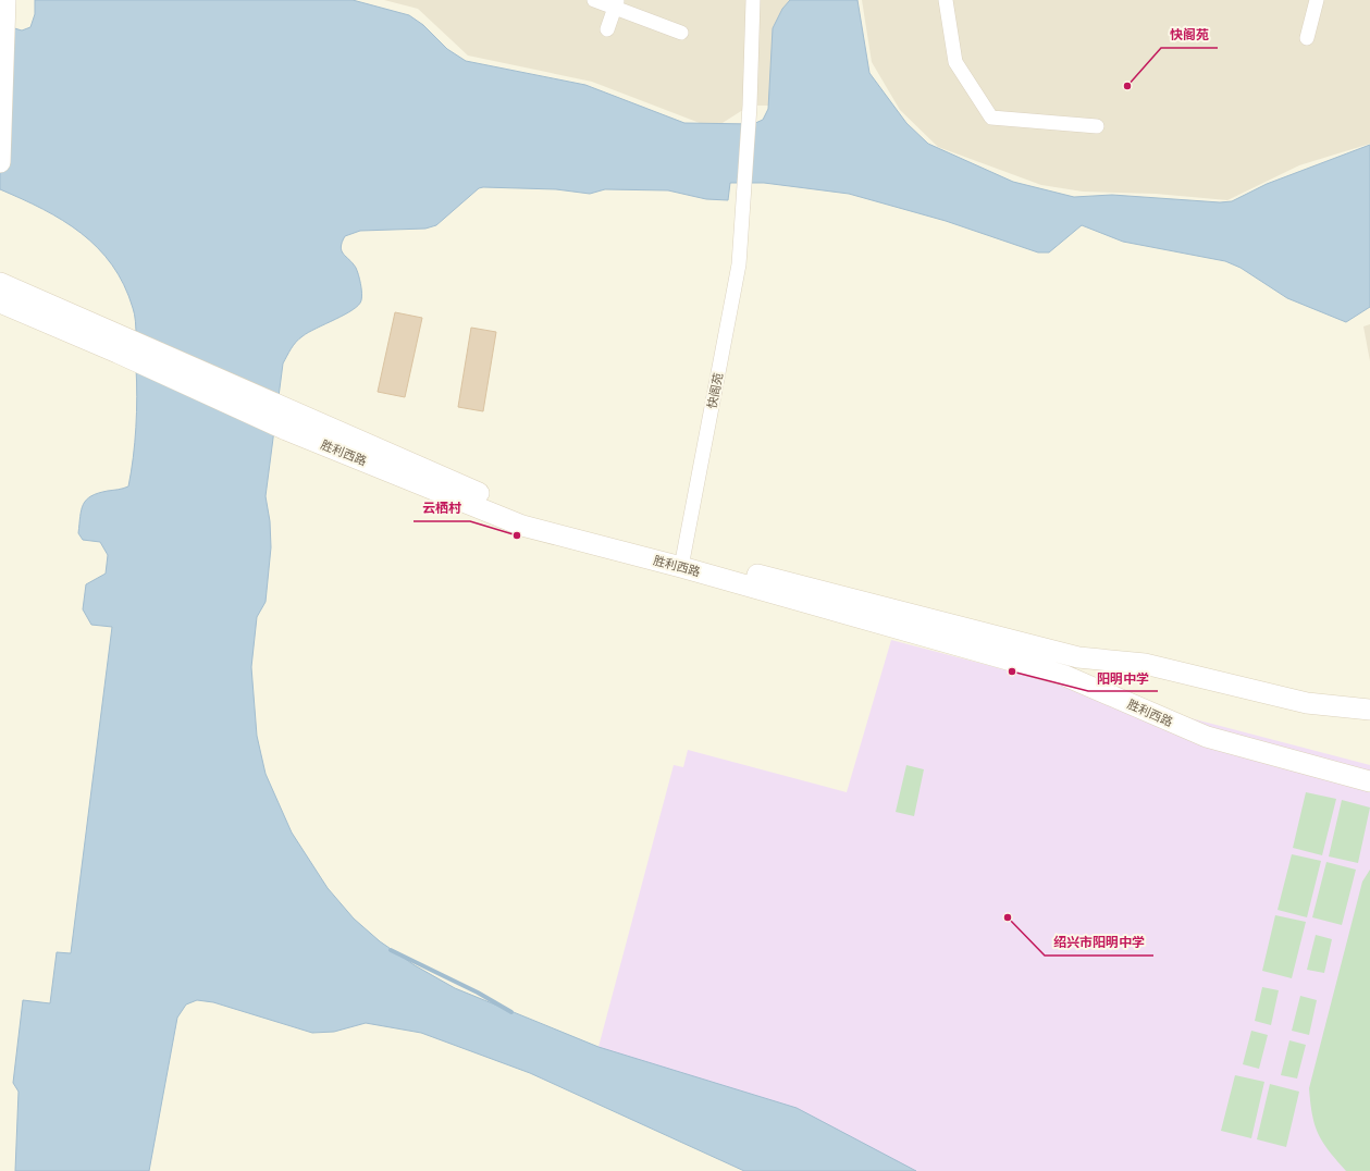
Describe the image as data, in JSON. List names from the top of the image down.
{
  "streets": {
    "main road": ["胜利西路"],
    "street": ["快阁苑"]
  },
  "crossings": [
    ["快阁苑", "胜利西路"]
  ],
  "places": [
    "快阁苑",
    "云栖村",
    "阳明中学",
    "绍兴市阳明中学"
  ]
}
